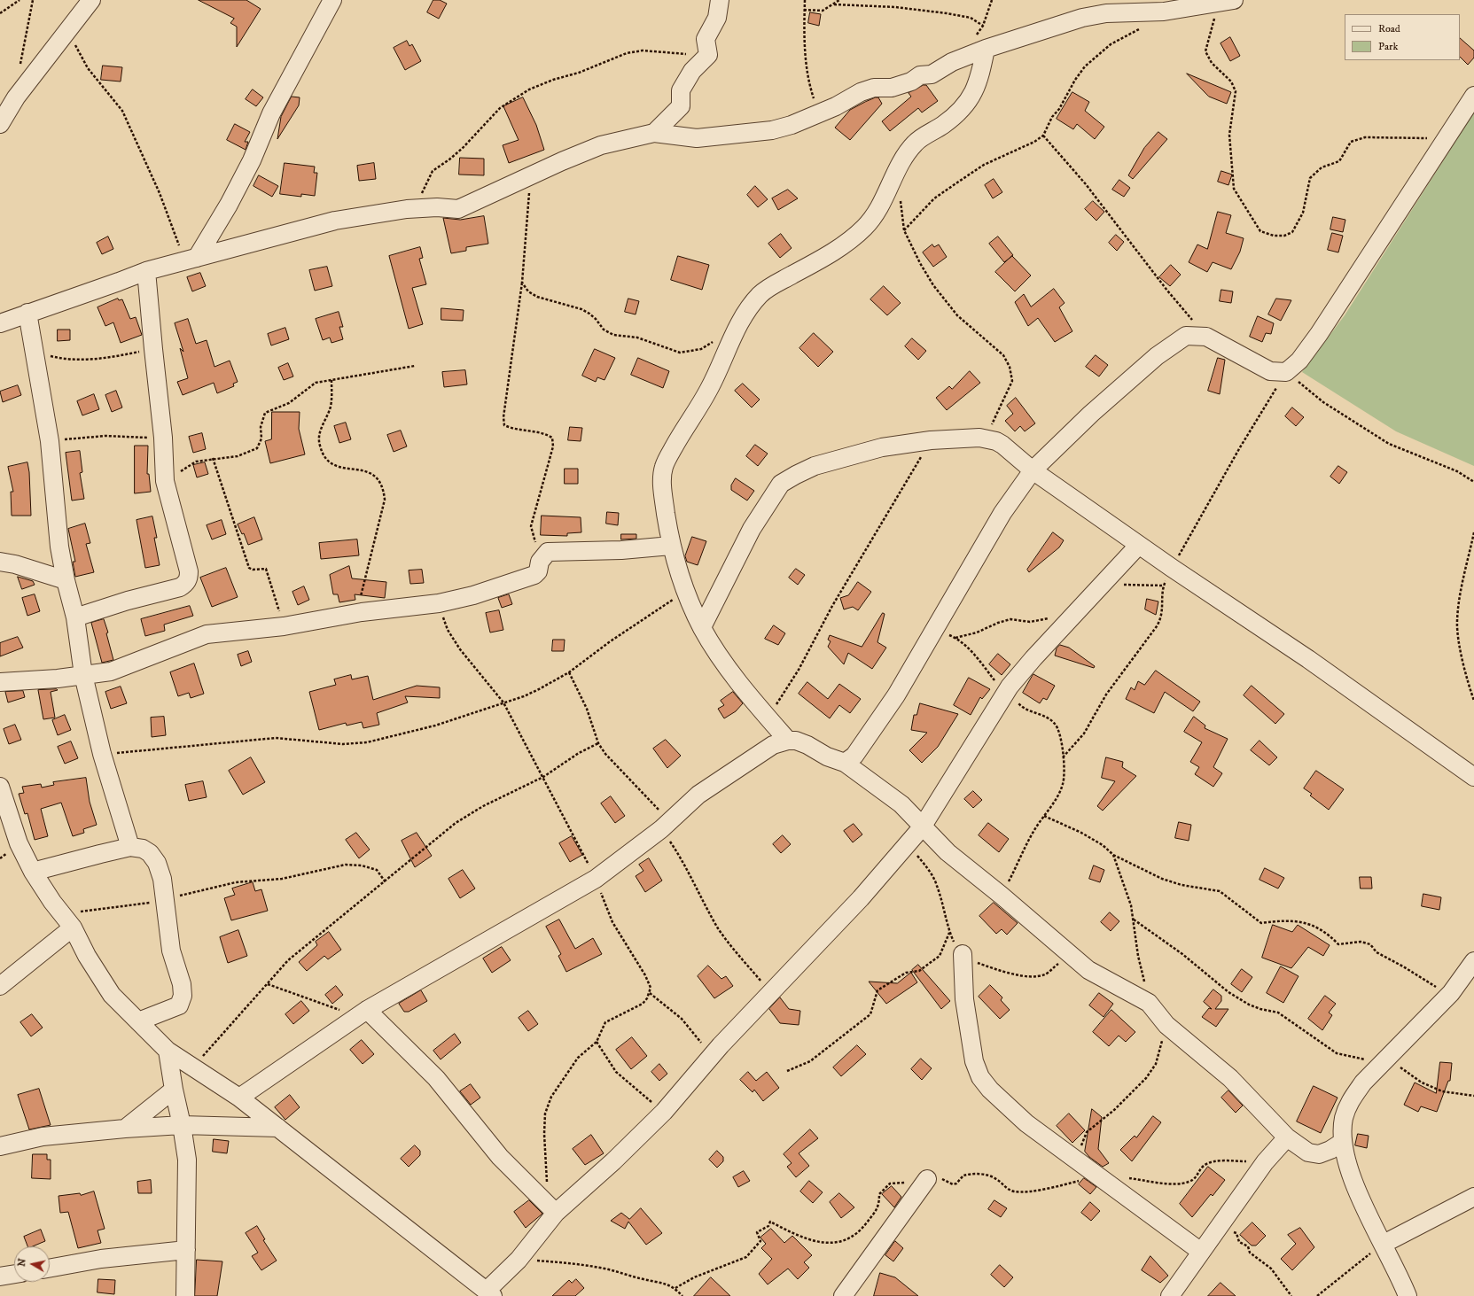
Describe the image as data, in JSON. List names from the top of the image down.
{
  "legend": ["Road", "Park"],
  "north": "left"
}
